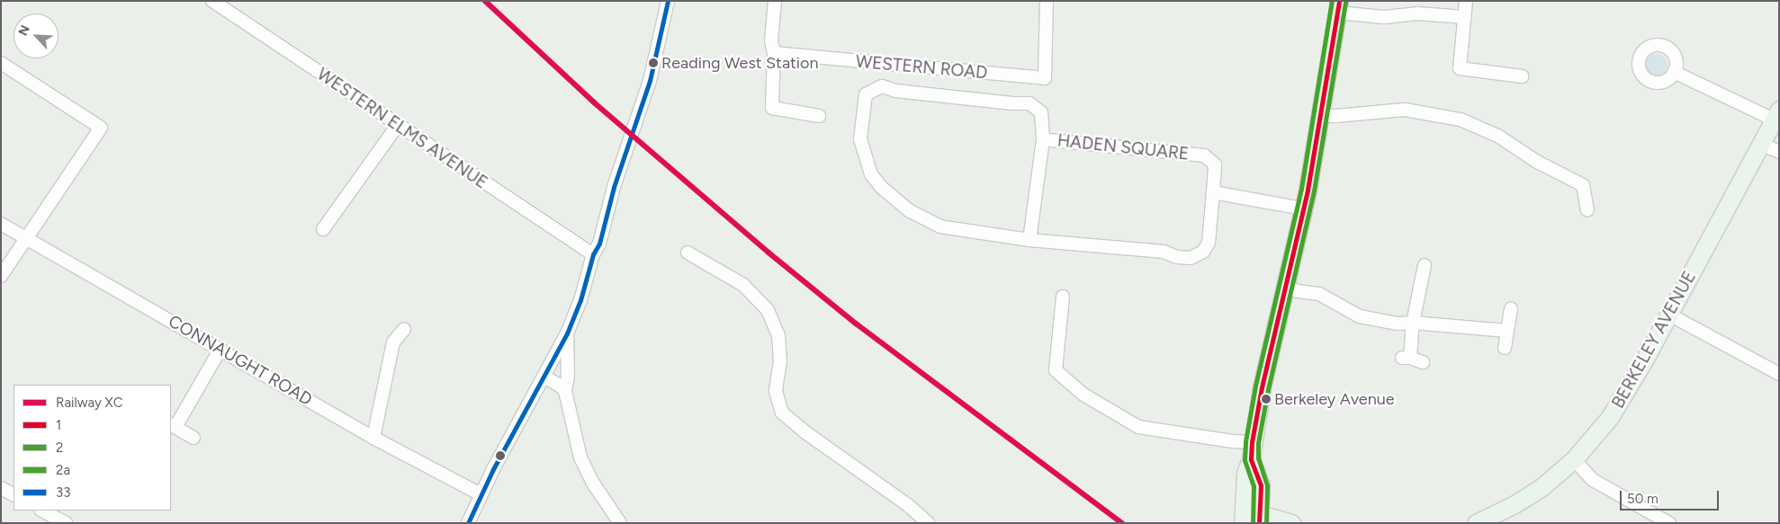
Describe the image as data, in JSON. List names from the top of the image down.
{
  "streets": {
    "main road": ["BERKELEY AVENUE"],
    "street": [
      "WESTERN ROAD",
      "WESTERN ELMS AVENUE",
      "HADEN SQUARE",
      "CONNAUGHT ROAD"
    ]
  },
  "places": ["Reading West Station", "Berkeley Avenue"],
  "lines": [
    "rail line XC",
    "transit line 1",
    "transit line 2a",
    "transit line 33",
    "transit line 2"
  ],
  "legend": [
    "Railway XC",
    "1",
    "2",
    "2a",
    "33"
  ],
  "scale_bar": "50 m",
  "north": "top left"
}
